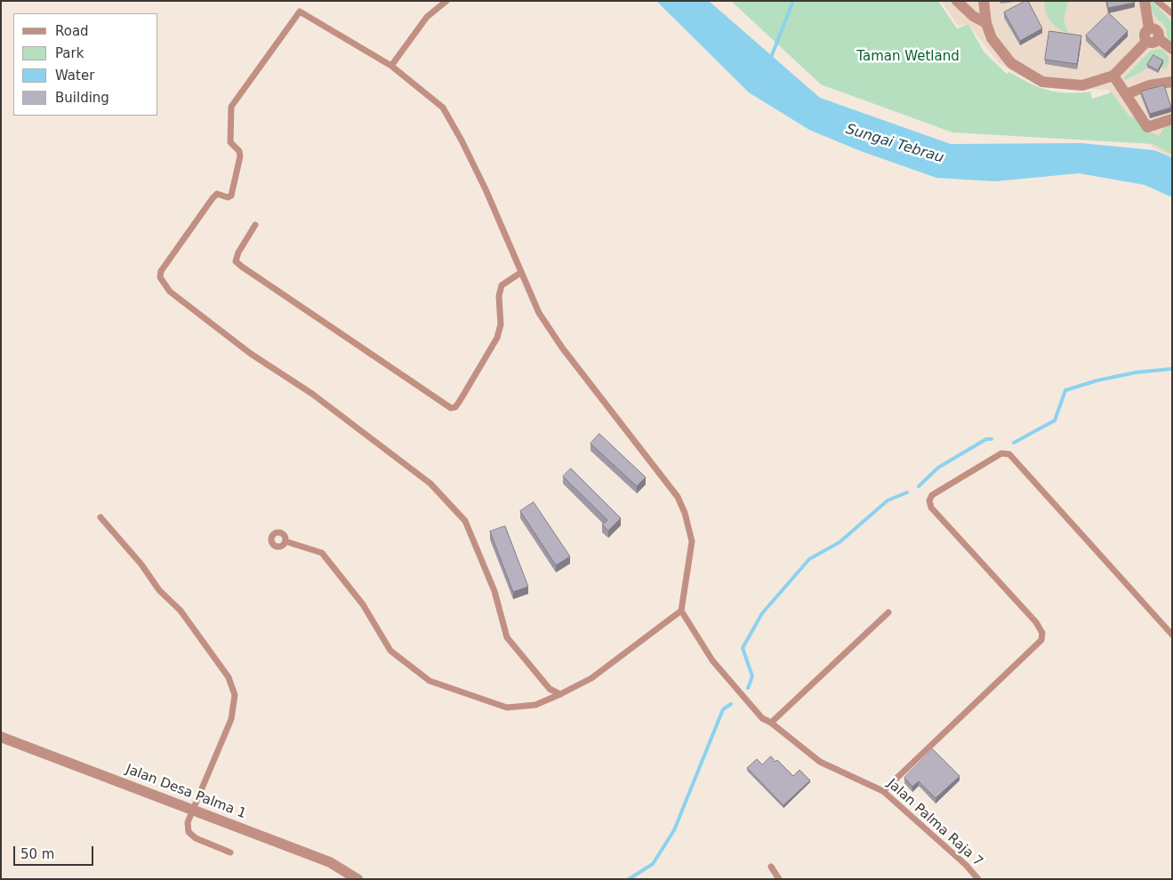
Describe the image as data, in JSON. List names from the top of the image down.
{
  "streets": {
    "street": ["Jalan Desa Palma 1"],
    "lane": ["Jalan Palma Raja 7"]
  },
  "water": ["Sungai Tebrau"],
  "parks": ["Taman Wetland"],
  "legend": [
    "Road",
    "Park",
    "Water",
    "Building"
  ],
  "scale_bar": "50 m"
}
